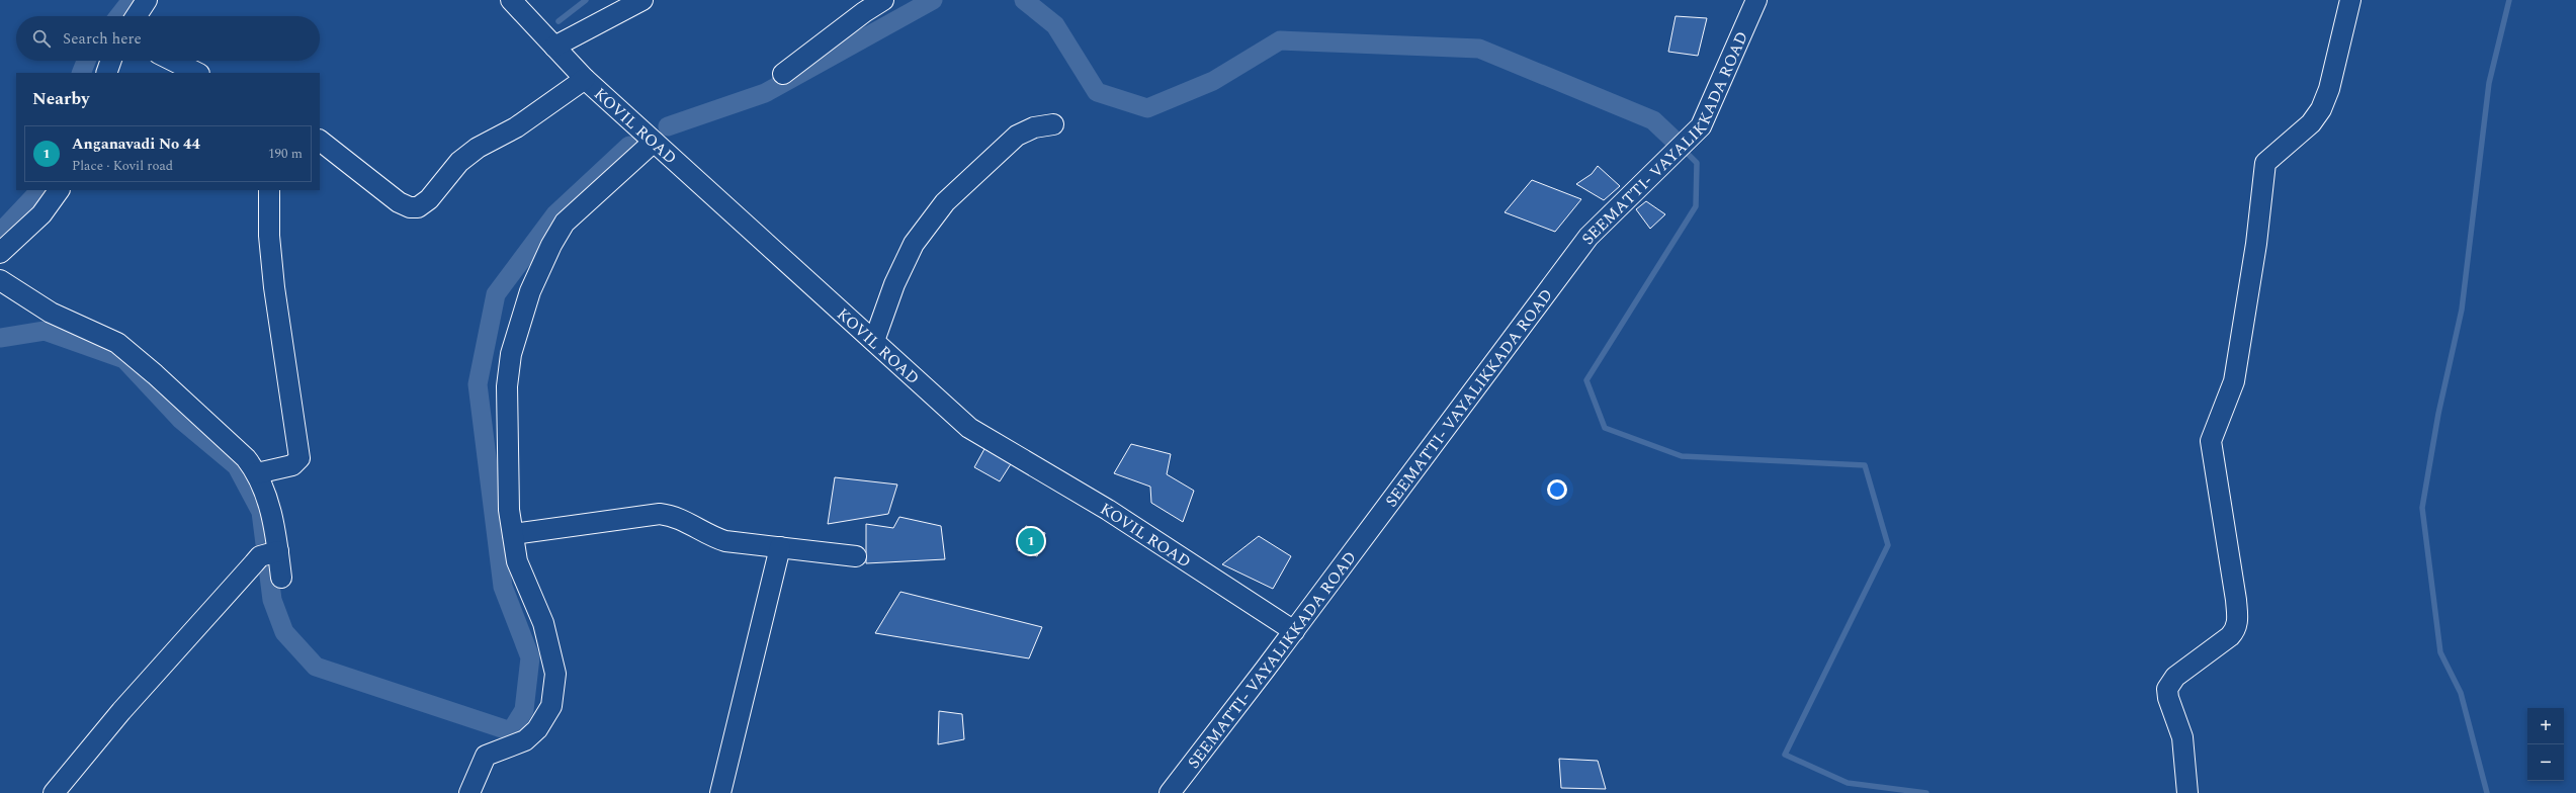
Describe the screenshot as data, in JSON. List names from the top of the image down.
{
  "streets": {
    "street": ["KOVIL ROAD", "SEEMATTI- VAYALIKKADA ROAD"]
  },
  "crossings": [
    ["KOVIL ROAD", "SEEMATTI- VAYALIKKADA ROAD"]
  ],
  "page": {
    "search": "Search here",
    "heading": "Nearby",
    "list": [
      {
        "mark": "1",
        "name": "Anganavadi No 44",
        "note": "Place · Kovil road",
        "value": "190 m"
      }
    ],
    "pins": "1",
    "map_buttons": ["+", "−"]
  }
}
